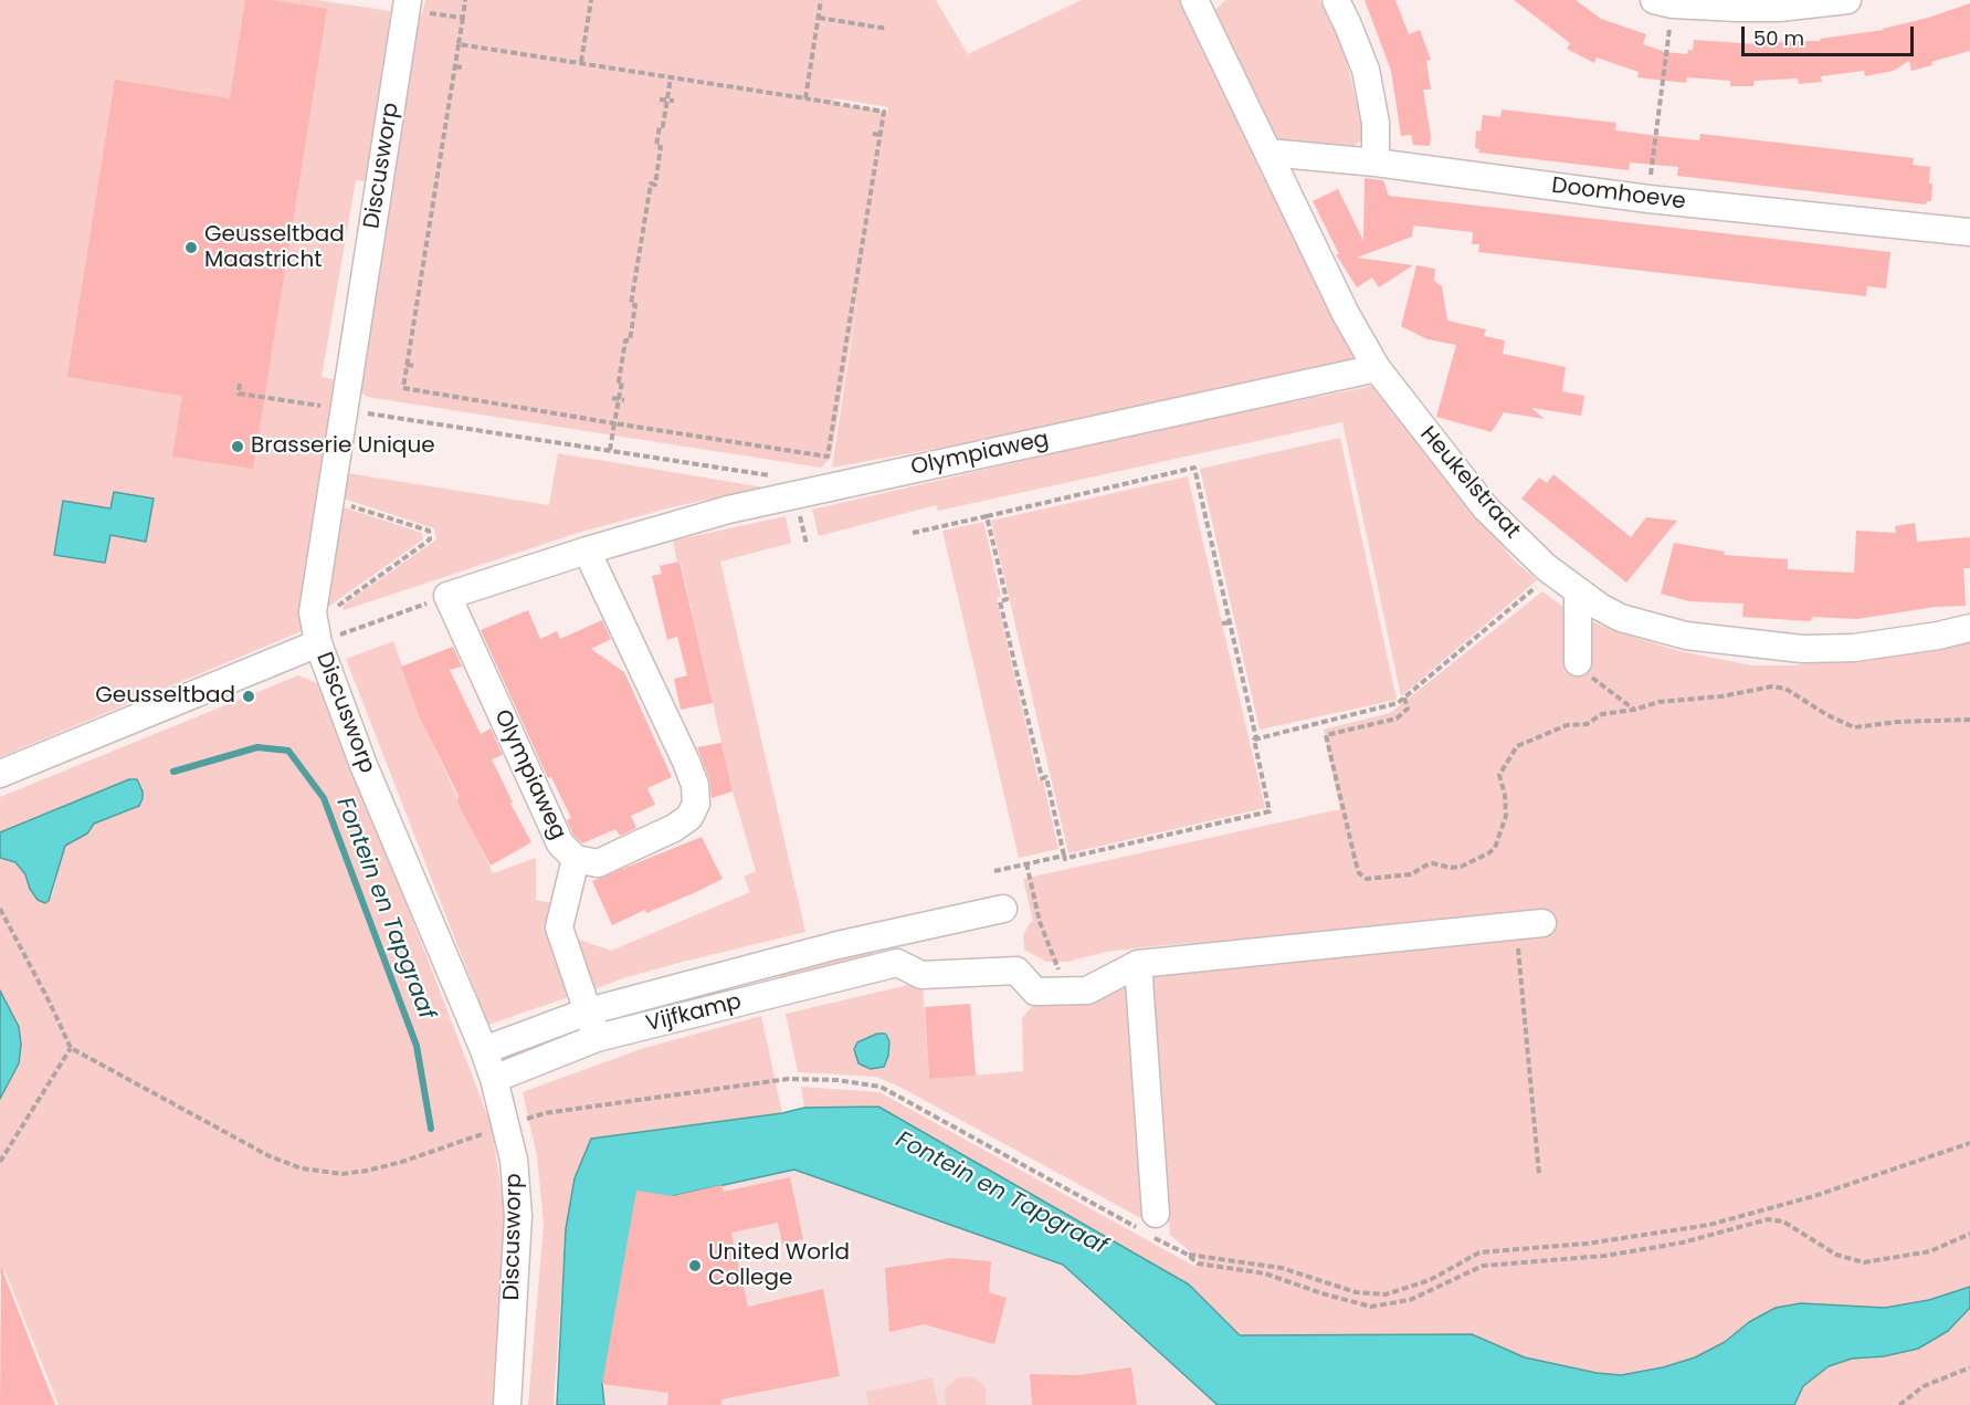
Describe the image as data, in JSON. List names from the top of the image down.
{
  "streets": {
    "street": [
      "Discusworp",
      "Doomhoeve",
      "Olympiaweg",
      "Heukelstraat",
      "Vijfkamp"
    ]
  },
  "crossings": [
    ["Discusworp", "Vijfkamp"],
    ["Doomhoeve", "Heukelstraat"],
    ["Olympiaweg", "Heukelstraat"]
  ],
  "water": ["Fontein en Tapgraaf"],
  "places": [
    "Geusseltbad Maastricht",
    "Brasserie Unique",
    "Geusseltbad",
    "United World College"
  ],
  "scale_bar": "50 m"
}
